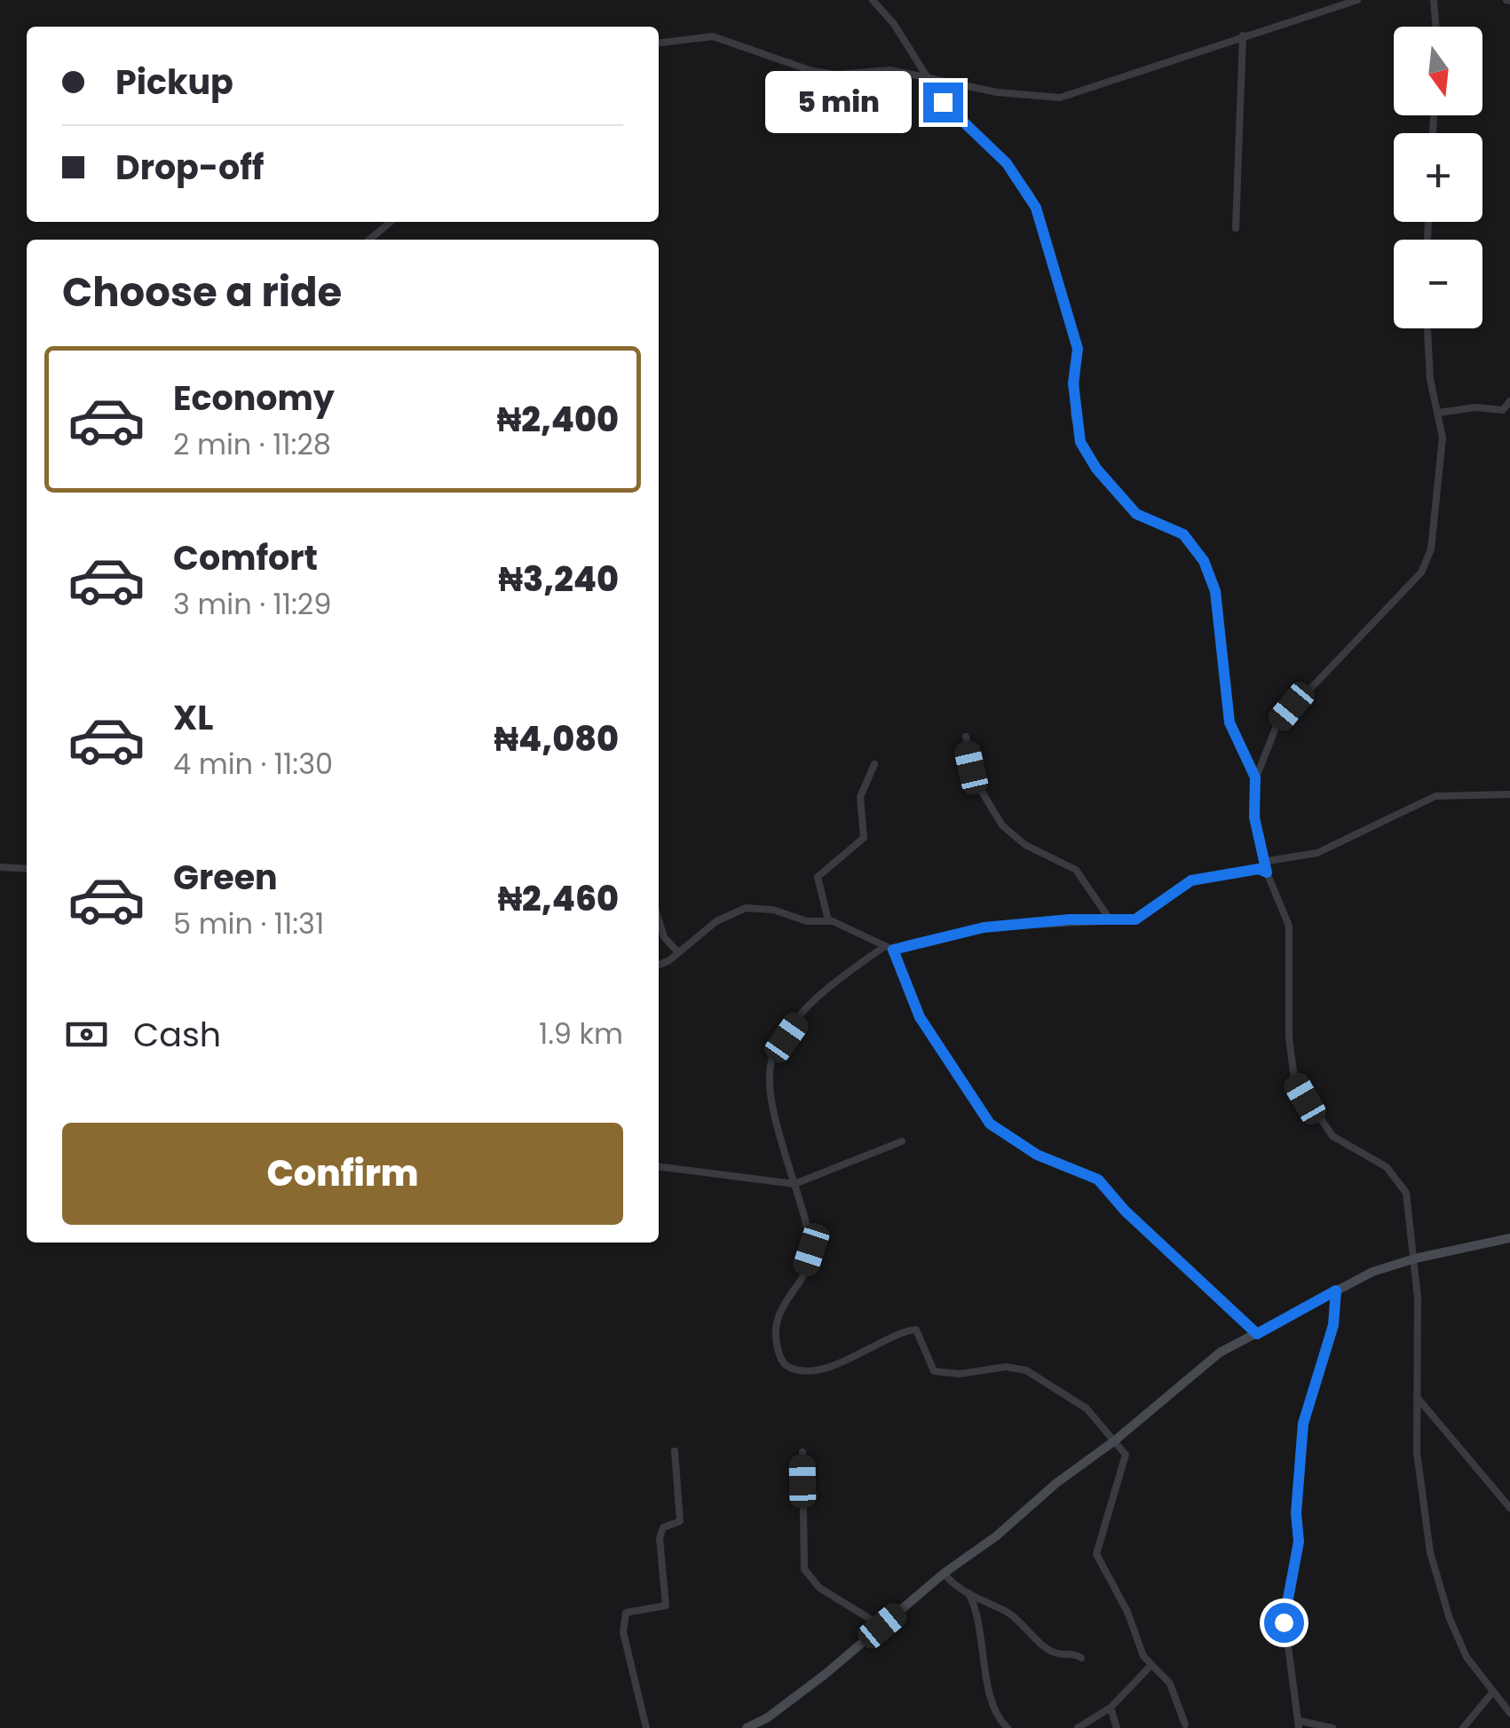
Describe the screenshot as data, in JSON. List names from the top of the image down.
{
  "north": "bottom",
  "page": {
    "map_buttons": ["+", "−"],
    "banner": ["Pickup", "Drop-off"],
    "bubble": "5 min",
    "heading": "Choose a ride",
    "list": [
      {
        "name": "Economy",
        "note": "2 min · 11:28",
        "value": "₦2,400"
      },
      {
        "name": "Comfort",
        "note": "3 min · 11:29",
        "value": "₦3,240"
      },
      {
        "name": "XL",
        "note": "4 min · 11:30",
        "value": "₦4,080"
      },
      {
        "name": "Green",
        "note": "5 min · 11:31",
        "value": "₦2,460"
      }
    ],
    "pay": ["Cash", "1.9 km"],
    "buttons": "Confirm"
  }
}
